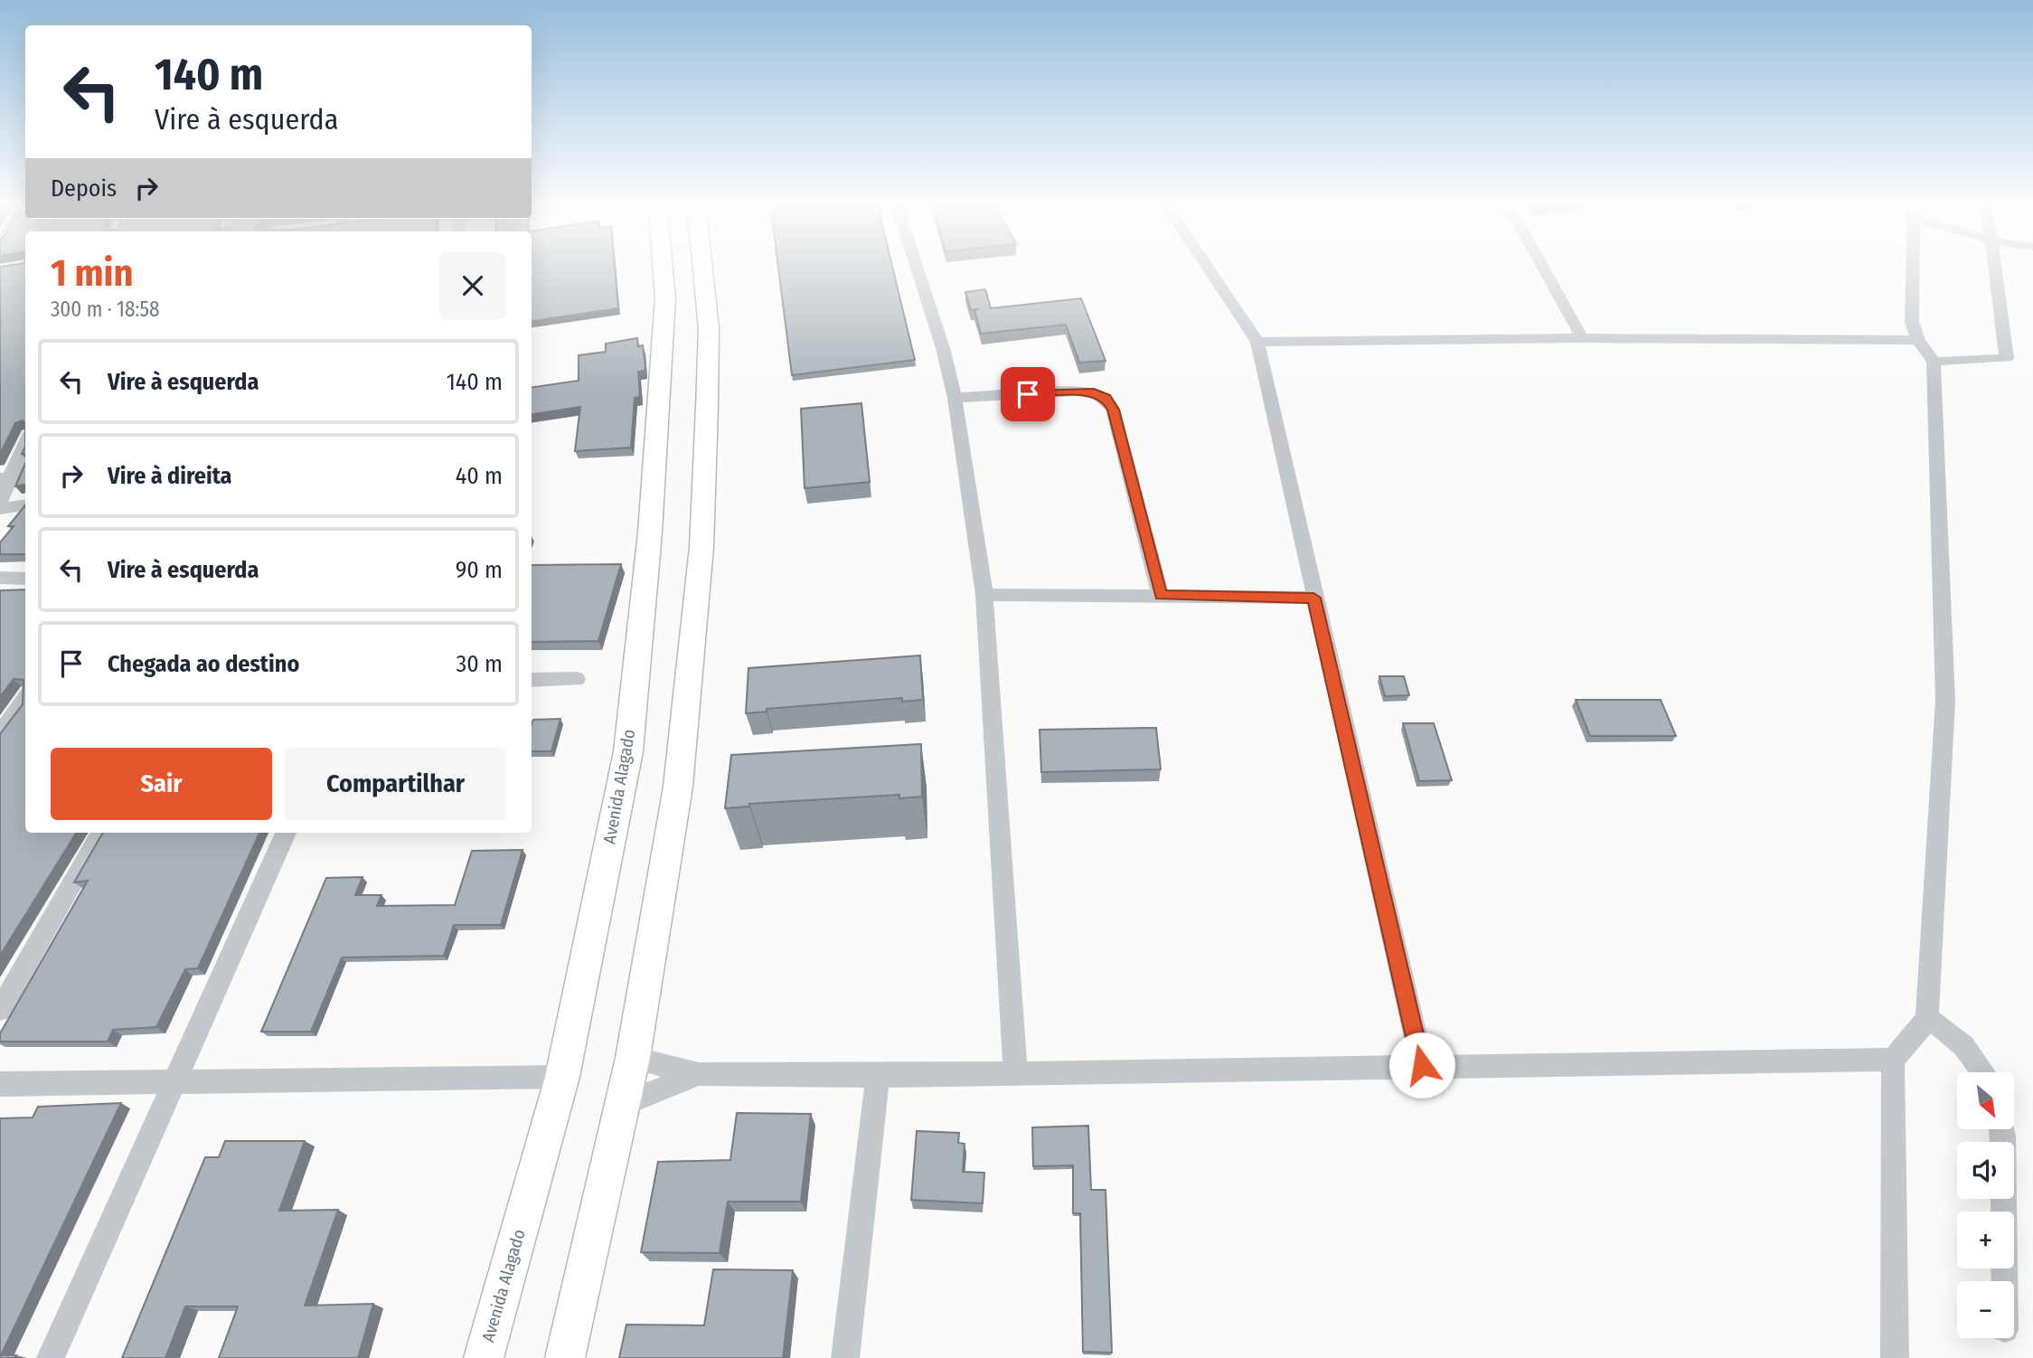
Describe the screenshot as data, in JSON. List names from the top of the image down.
{
  "streets": {
    "main road": ["Avenida Alagado"]
  },
  "north": "bottom right",
  "page": {
    "turn": ["140 m", "Vire à esquerda"],
    "then": "Depois",
    "heading": ["1 min", "300 m · 18:58"],
    "list": [
      {
        "name": "Vire à esquerda",
        "value": "140 m"
      },
      {
        "name": "Vire à direita",
        "value": "40 m"
      },
      {
        "name": "Vire à esquerda",
        "value": "90 m"
      },
      {
        "name": "Chegada ao destino",
        "value": "30 m"
      }
    ],
    "buttons": ["Sair", "Compartilhar"],
    "map_buttons": ["+", "−"]
  }
}
